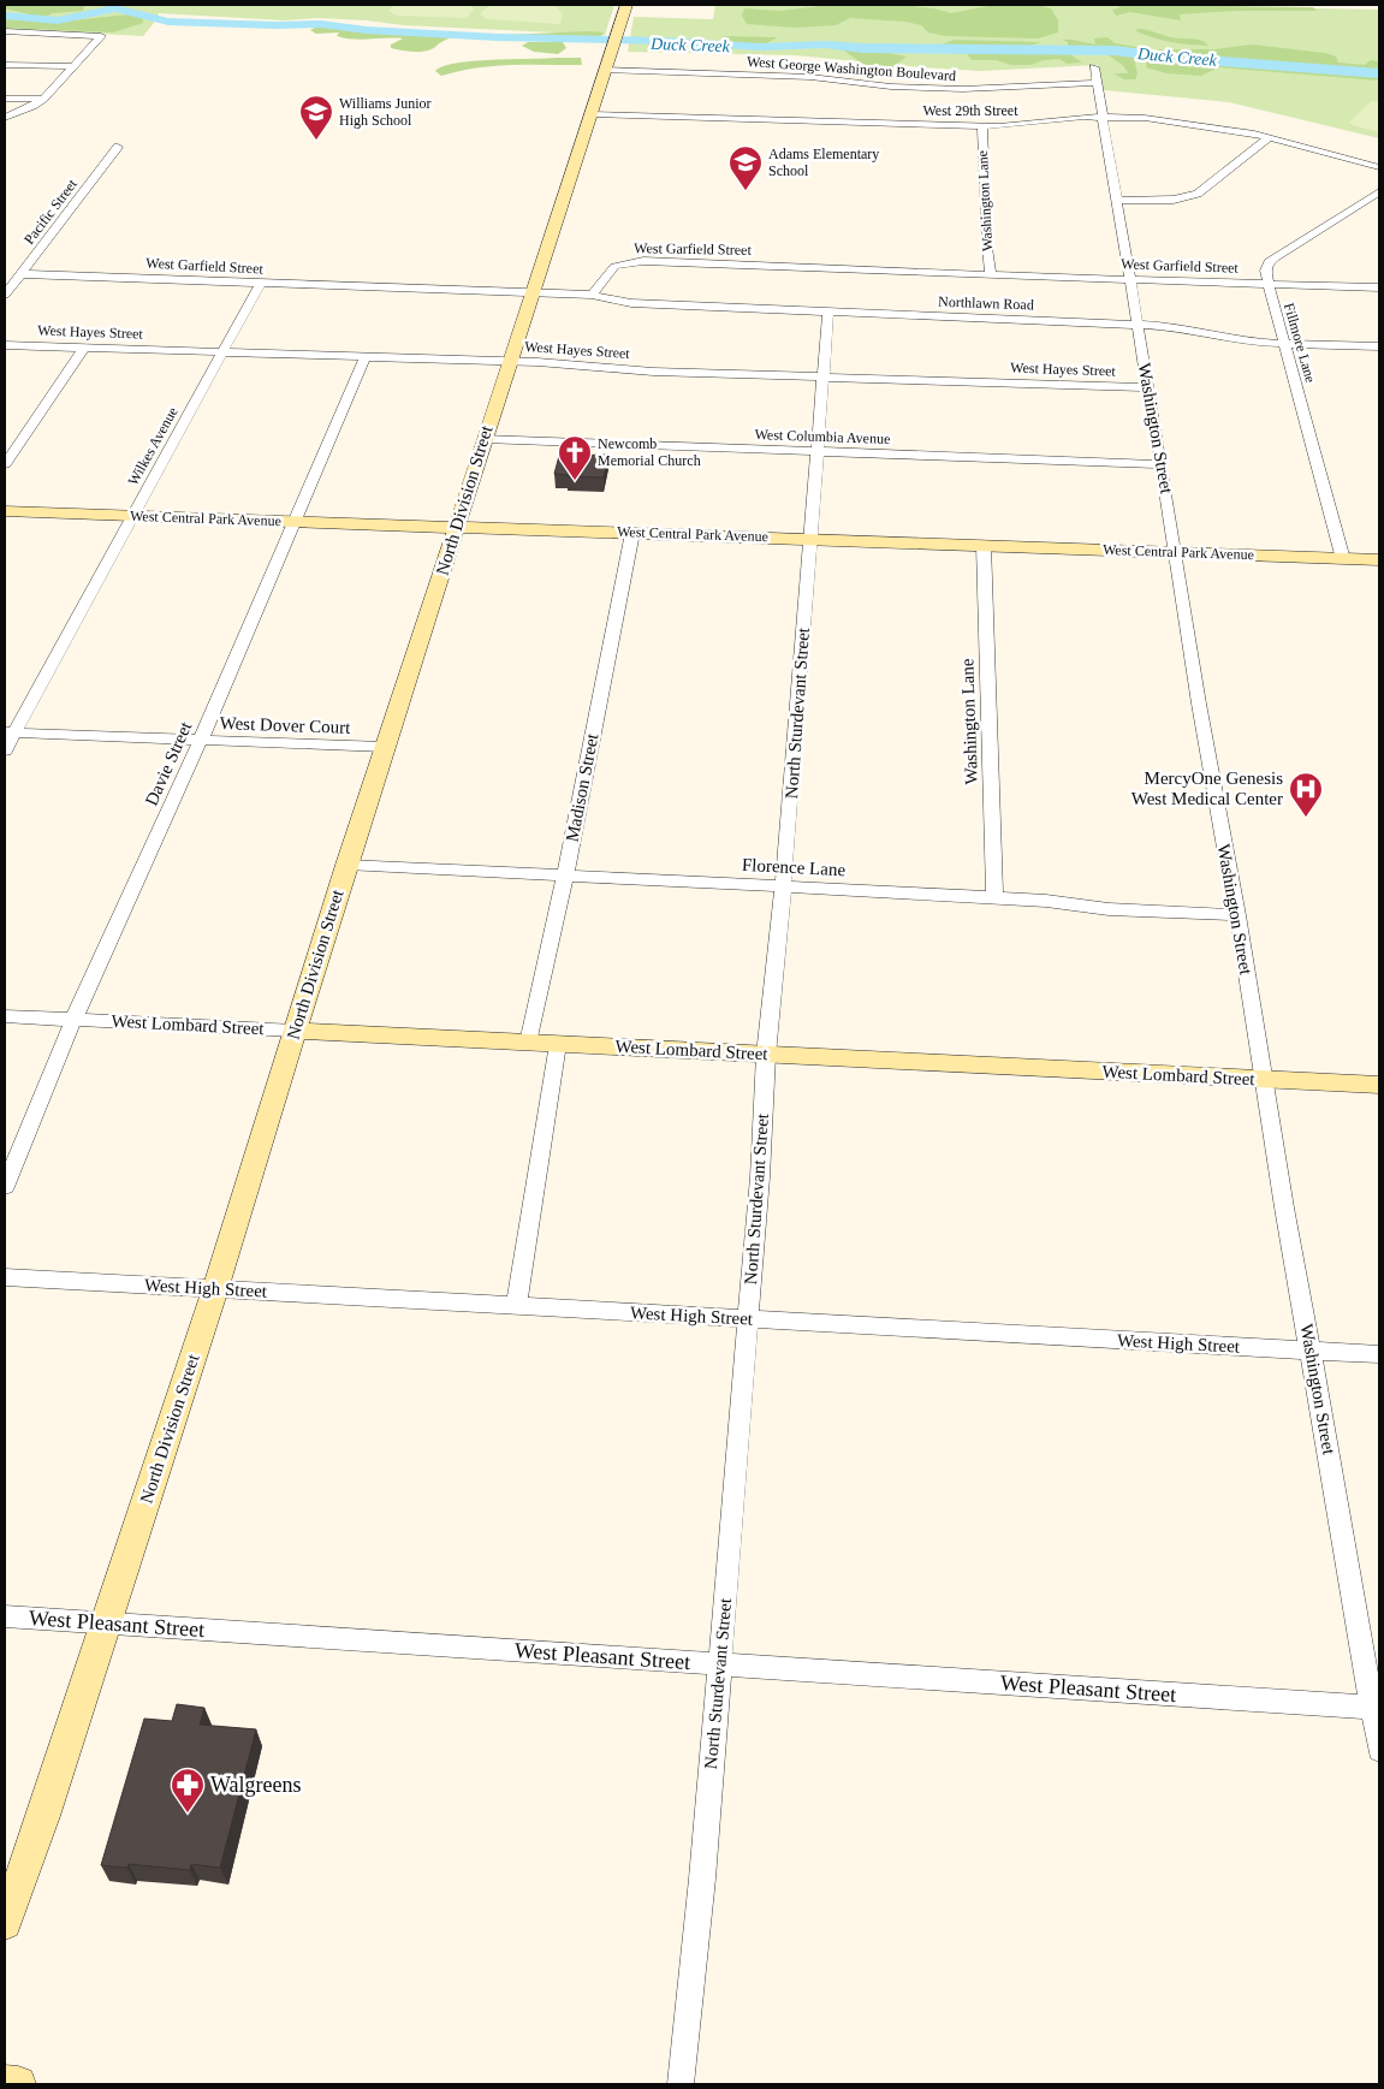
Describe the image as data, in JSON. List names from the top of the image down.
{
  "streets": {
    "main road": ["North Division Street", "West Central Park Avenue", "West Lombard Street"],
    "street": [
      "West George Washington Boulevard",
      "West 29th Street",
      "Washington Lane",
      "Pacific Street",
      "West Garfield Street",
      "Northlawn Road",
      "West Hayes Street",
      "Fillmore Lane",
      "Washington Street",
      "West Columbia Avenue",
      "Wilkes Avenue",
      "North Sturdevant Street",
      "West Dover Court",
      "Davie Street",
      "Madison Street",
      "Florence Lane",
      "West High Street",
      "West Pleasant Street"
    ]
  },
  "crossings": [
    ["West George Washington Boulevard", "Washington Street"],
    ["West George Washington Boulevard", "North Division Street"],
    ["West 29th Street", "Washington Lane"],
    ["West 29th Street", "Washington Street"],
    ["West 29th Street", "North Division Street"],
    ["Washington Lane", "West Garfield Street"],
    ["Washington Lane", "West Central Park Avenue"],
    ["Washington Lane", "Florence Lane"],
    ["Pacific Street", "West Garfield Street"],
    ["West Garfield Street", "Northlawn Road"],
    ["West Garfield Street", "Fillmore Lane"],
    ["West Garfield Street", "Washington Street"],
    ["West Garfield Street", "Wilkes Avenue"],
    ["West Garfield Street", "North Division Street"],
    ["Northlawn Road", "Fillmore Lane"],
    ["Northlawn Road", "Washington Street"],
    ["Northlawn Road", "North Sturdevant Street"],
    ["West Hayes Street", "Washington Street"],
    ["West Hayes Street", "Wilkes Avenue"],
    ["West Hayes Street", "North Division Street"],
    ["West Hayes Street", "North Sturdevant Street"],
    ["West Hayes Street", "Davie Street"],
    ["Fillmore Lane", "West Central Park Avenue"],
    ["Washington Street", "West Columbia Avenue"],
    ["Washington Street", "West Central Park Avenue"],
    ["Washington Street", "Florence Lane"],
    ["Washington Street", "West Lombard Street"],
    ["Washington Street", "West High Street"],
    ["Washington Street", "West Pleasant Street"],
    ["West Columbia Avenue", "North Division Street"],
    ["West Columbia Avenue", "North Sturdevant Street"],
    ["Wilkes Avenue", "West Central Park Avenue"],
    ["Wilkes Avenue", "West Dover Court"],
    ["North Division Street", "West Central Park Avenue"],
    ["North Division Street", "West Dover Court"],
    ["North Division Street", "Florence Lane"],
    ["North Division Street", "West Lombard Street"],
    ["North Division Street", "West High Street"],
    ["North Division Street", "West Pleasant Street"],
    ["West Central Park Avenue", "North Sturdevant Street"],
    ["West Central Park Avenue", "Davie Street"],
    ["West Central Park Avenue", "Madison Street"],
    ["North Sturdevant Street", "Florence Lane"],
    ["North Sturdevant Street", "West Lombard Street"],
    ["North Sturdevant Street", "West High Street"],
    ["North Sturdevant Street", "West Pleasant Street"],
    ["West Dover Court", "Davie Street"],
    ["Davie Street", "West Lombard Street"],
    ["Madison Street", "Florence Lane"],
    ["Madison Street", "West Lombard Street"]
  ],
  "water": ["Duck Creek"],
  "places": {
    "school or university": ["Williams Junior High School", "Adams Elementary School"],
    "church": ["Newcomb Memorial Church"],
    "hospital": ["MercyOne Genesis West Medical Center"],
    "pharmacy": ["Walgreens"]
  }
}
